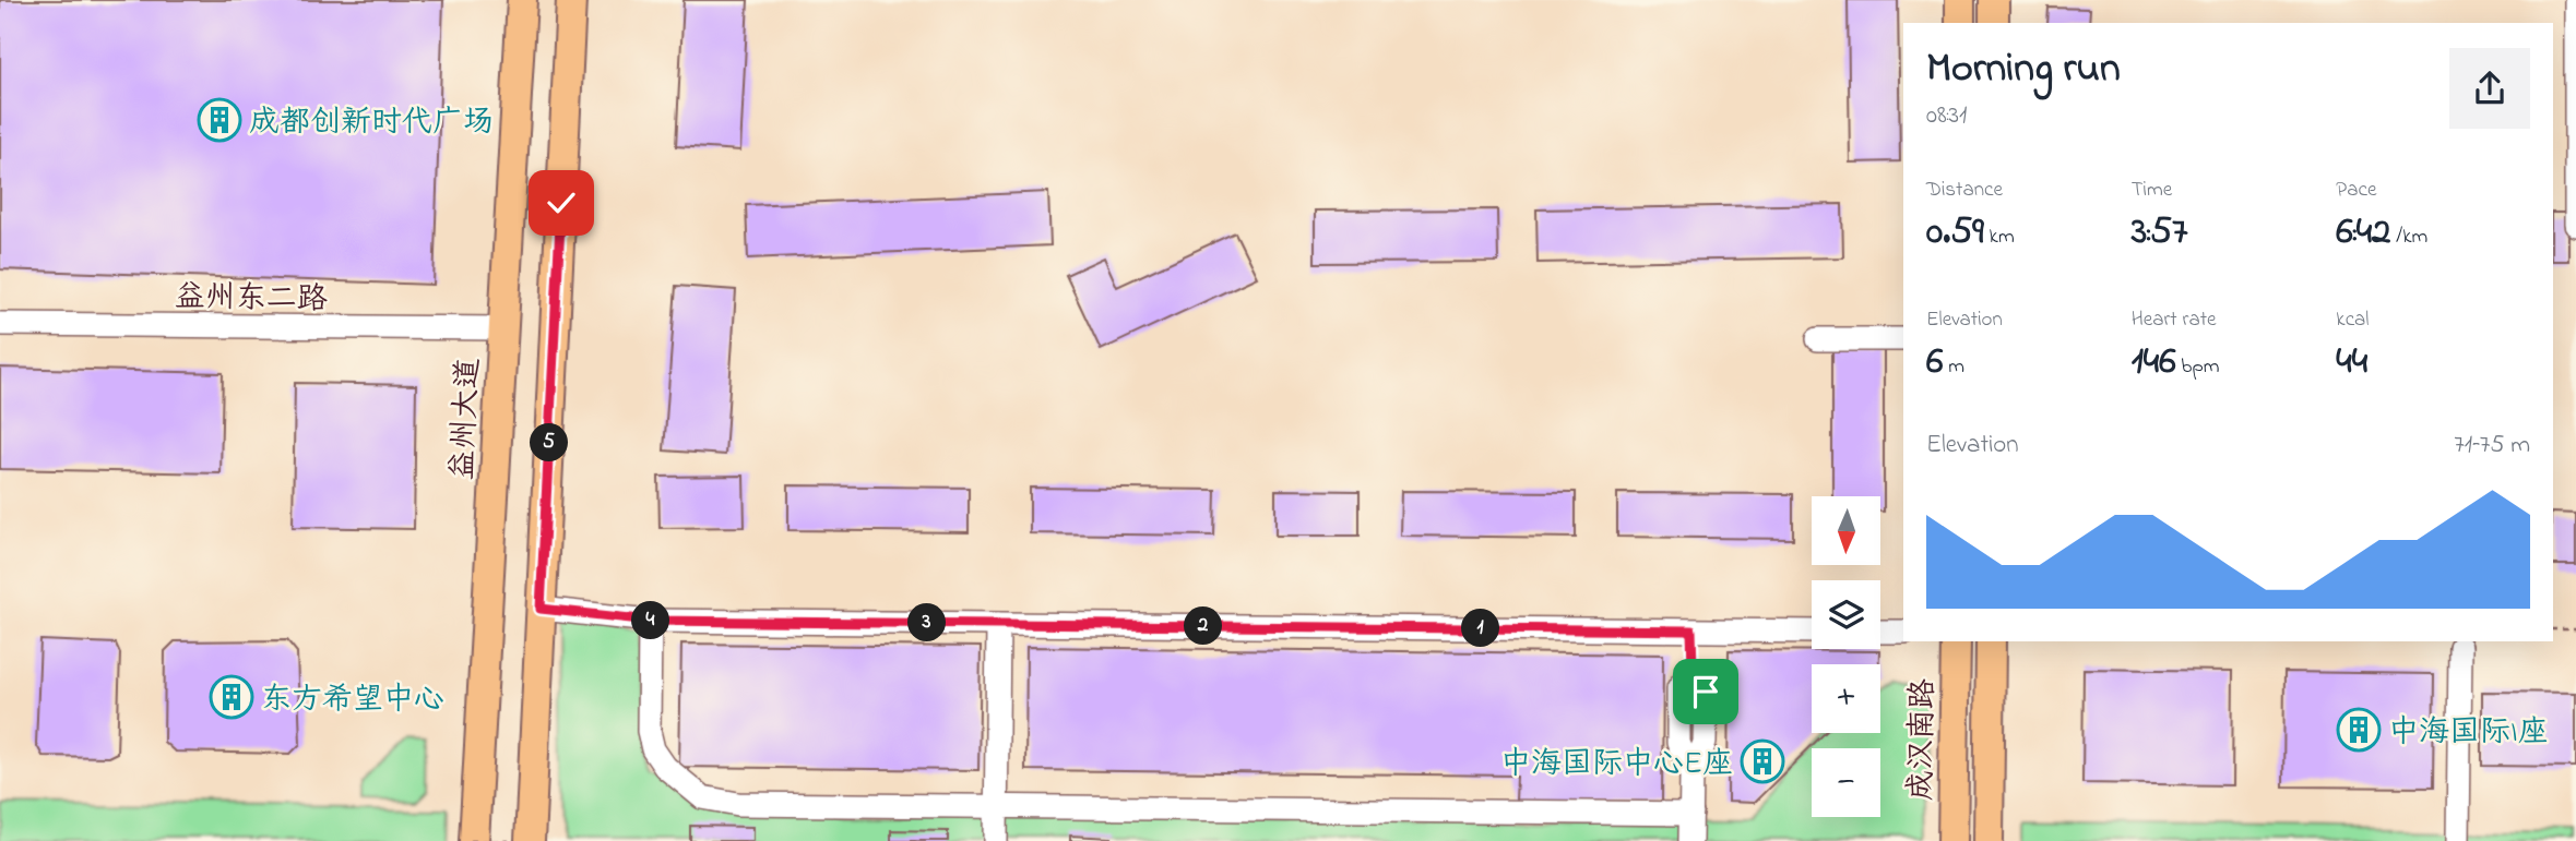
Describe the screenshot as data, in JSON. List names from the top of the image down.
{
  "streets": {
    "main road": ["益州大道", "成汉南路"],
    "street": ["益州东二路"]
  },
  "crossings": [
    ["益州东二路", "益州大道"]
  ],
  "places": {
    "building": [
      "成都创新时代广场",
      "东方希望中心",
      "中海国际I座",
      "中海国际中心E座"
    ]
  },
  "north": "bottom",
  "page": {
    "heading": ["Morning run", "08:31"],
    "stats": [
      ["Distance", "0.59 km"],
      ["Time", "3:57"],
      ["Pace", "6:42 /km"],
      ["Elevation", "6 m"],
      ["Heart rate", "146 bpm"],
      ["kcal", "44"]
    ],
    "chart": ["Elevation", "71–75 m"],
    "pins": [
      "5",
      "4",
      "3",
      "2",
      "1"
    ],
    "map_buttons": ["+", "−"]
  }
}
